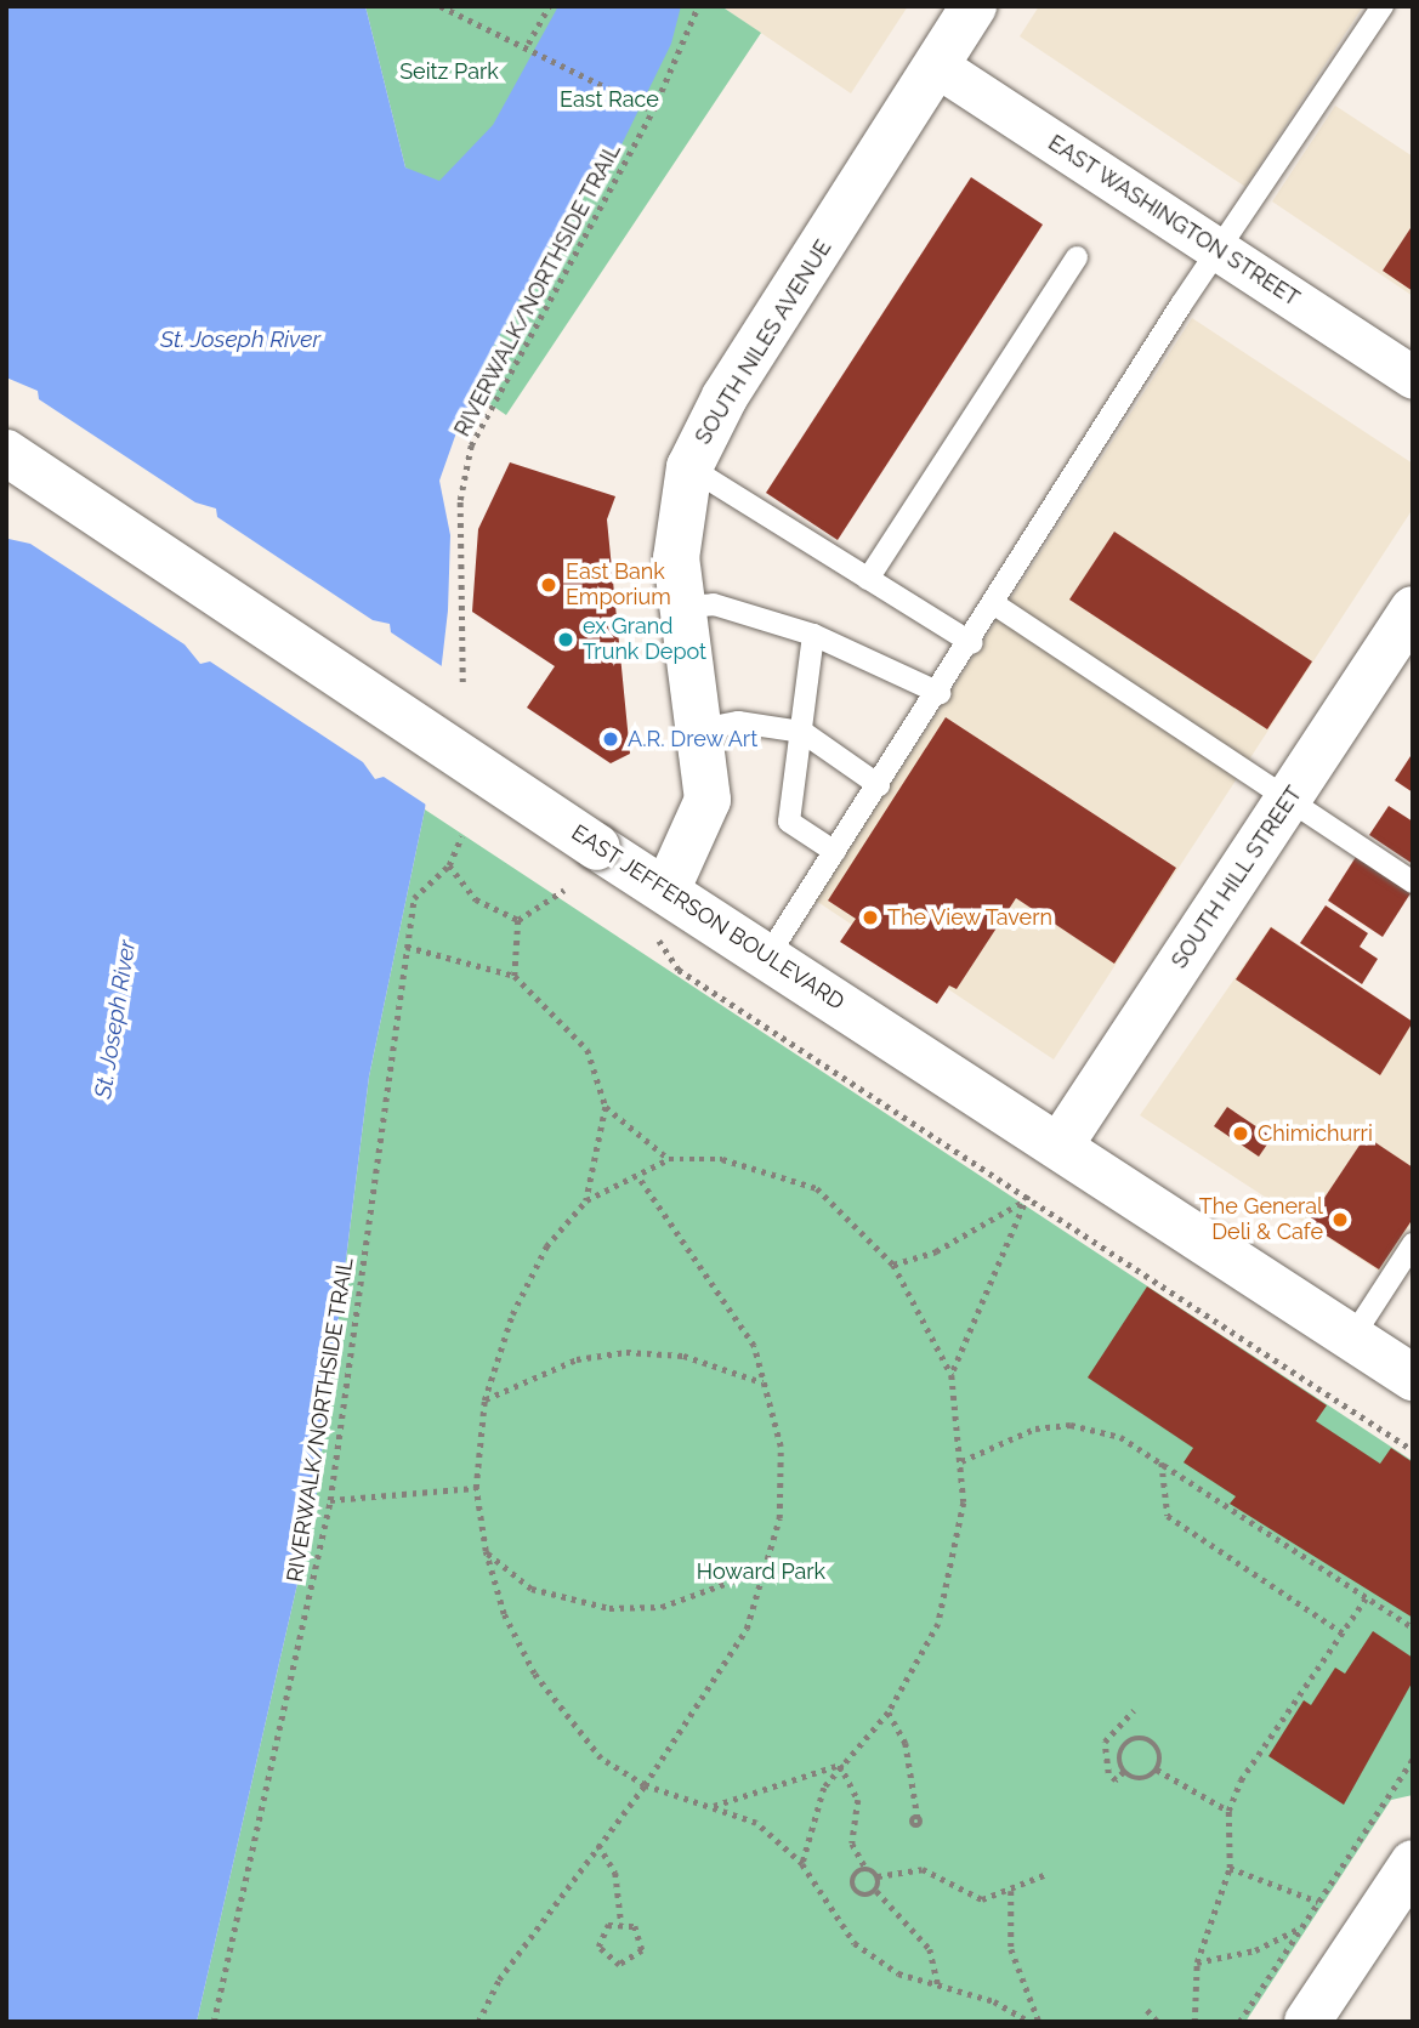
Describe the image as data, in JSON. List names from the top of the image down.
{
  "streets": {
    "street": [
      "EAST WASHINGTON STREET",
      "SOUTH NILES AVENUE",
      "SOUTH HILL STREET",
      "EAST JEFFERSON BOULEVARD"
    ],
    "path": ["RIVERWALK/NORTHSIDE TRAIL"]
  },
  "crossings": [
    ["EAST WASHINGTON STREET", "SOUTH NILES AVENUE"],
    ["SOUTH NILES AVENUE", "EAST JEFFERSON BOULEVARD"],
    ["SOUTH HILL STREET", "EAST JEFFERSON BOULEVARD"]
  ],
  "water": ["St. Joseph River"],
  "parks": ["Seitz Park", "East Race", "Howard Park"],
  "places": [
    "East Bank Emporium",
    "ex Grand Trunk Depot",
    "A.R. Drew Art",
    "The View Tavern",
    "Chimichurri",
    "The General Deli & Cafe"
  ]
}
